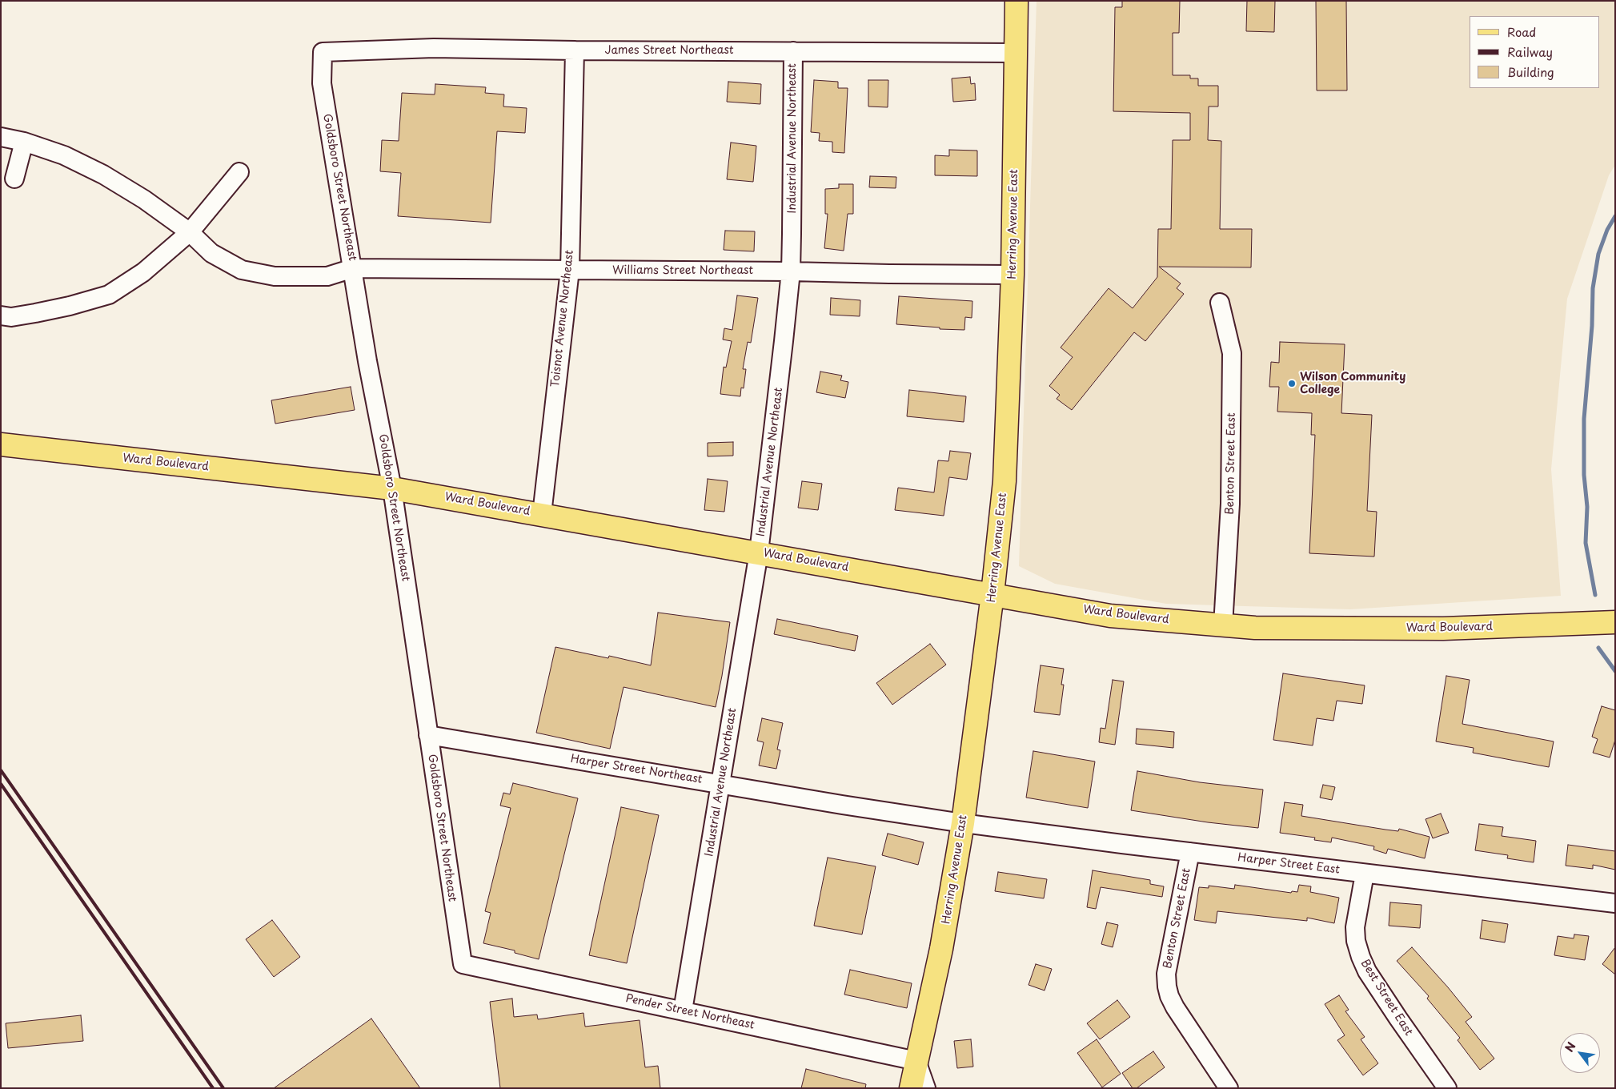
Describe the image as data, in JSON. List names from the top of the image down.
{
  "streets": {
    "main road": ["Herring Avenue East", "Ward Boulevard"],
    "street": [
      "James Street Northeast",
      "Industrial Avenue Northeast",
      "Goldsboro Street Northeast",
      "Williams Street Northeast",
      "Toisnot Avenue Northeast",
      "Benton Street East",
      "Harper Street Northeast",
      "Harper Street East",
      "Best Street East",
      "Pender Street Northeast"
    ]
  },
  "crossings": [
    ["James Street Northeast", "Industrial Avenue Northeast"],
    ["James Street Northeast", "Goldsboro Street Northeast"],
    ["James Street Northeast", "Herring Avenue East"],
    ["James Street Northeast", "Toisnot Avenue Northeast"],
    ["Industrial Avenue Northeast", "Williams Street Northeast"],
    ["Industrial Avenue Northeast", "Ward Boulevard"],
    ["Industrial Avenue Northeast", "Harper Street Northeast"],
    ["Industrial Avenue Northeast", "Pender Street Northeast"],
    ["Goldsboro Street Northeast", "Williams Street Northeast"],
    ["Goldsboro Street Northeast", "Ward Boulevard"],
    ["Goldsboro Street Northeast", "Harper Street Northeast"],
    ["Goldsboro Street Northeast", "Pender Street Northeast"],
    ["Herring Avenue East", "Williams Street Northeast"],
    ["Herring Avenue East", "Ward Boulevard"],
    ["Herring Avenue East", "Harper Street Northeast"],
    ["Herring Avenue East", "Harper Street East"],
    ["Herring Avenue East", "Pender Street Northeast"],
    ["Williams Street Northeast", "Toisnot Avenue Northeast"],
    ["Toisnot Avenue Northeast", "Ward Boulevard"],
    ["Ward Boulevard", "Benton Street East"],
    ["Benton Street East", "Harper Street East"],
    ["Harper Street Northeast", "Harper Street East"],
    ["Harper Street East", "Best Street East"]
  ],
  "places": ["Wilson Community College"],
  "legend": ["Road", "Railway", "Building"],
  "north": "top left"
}
